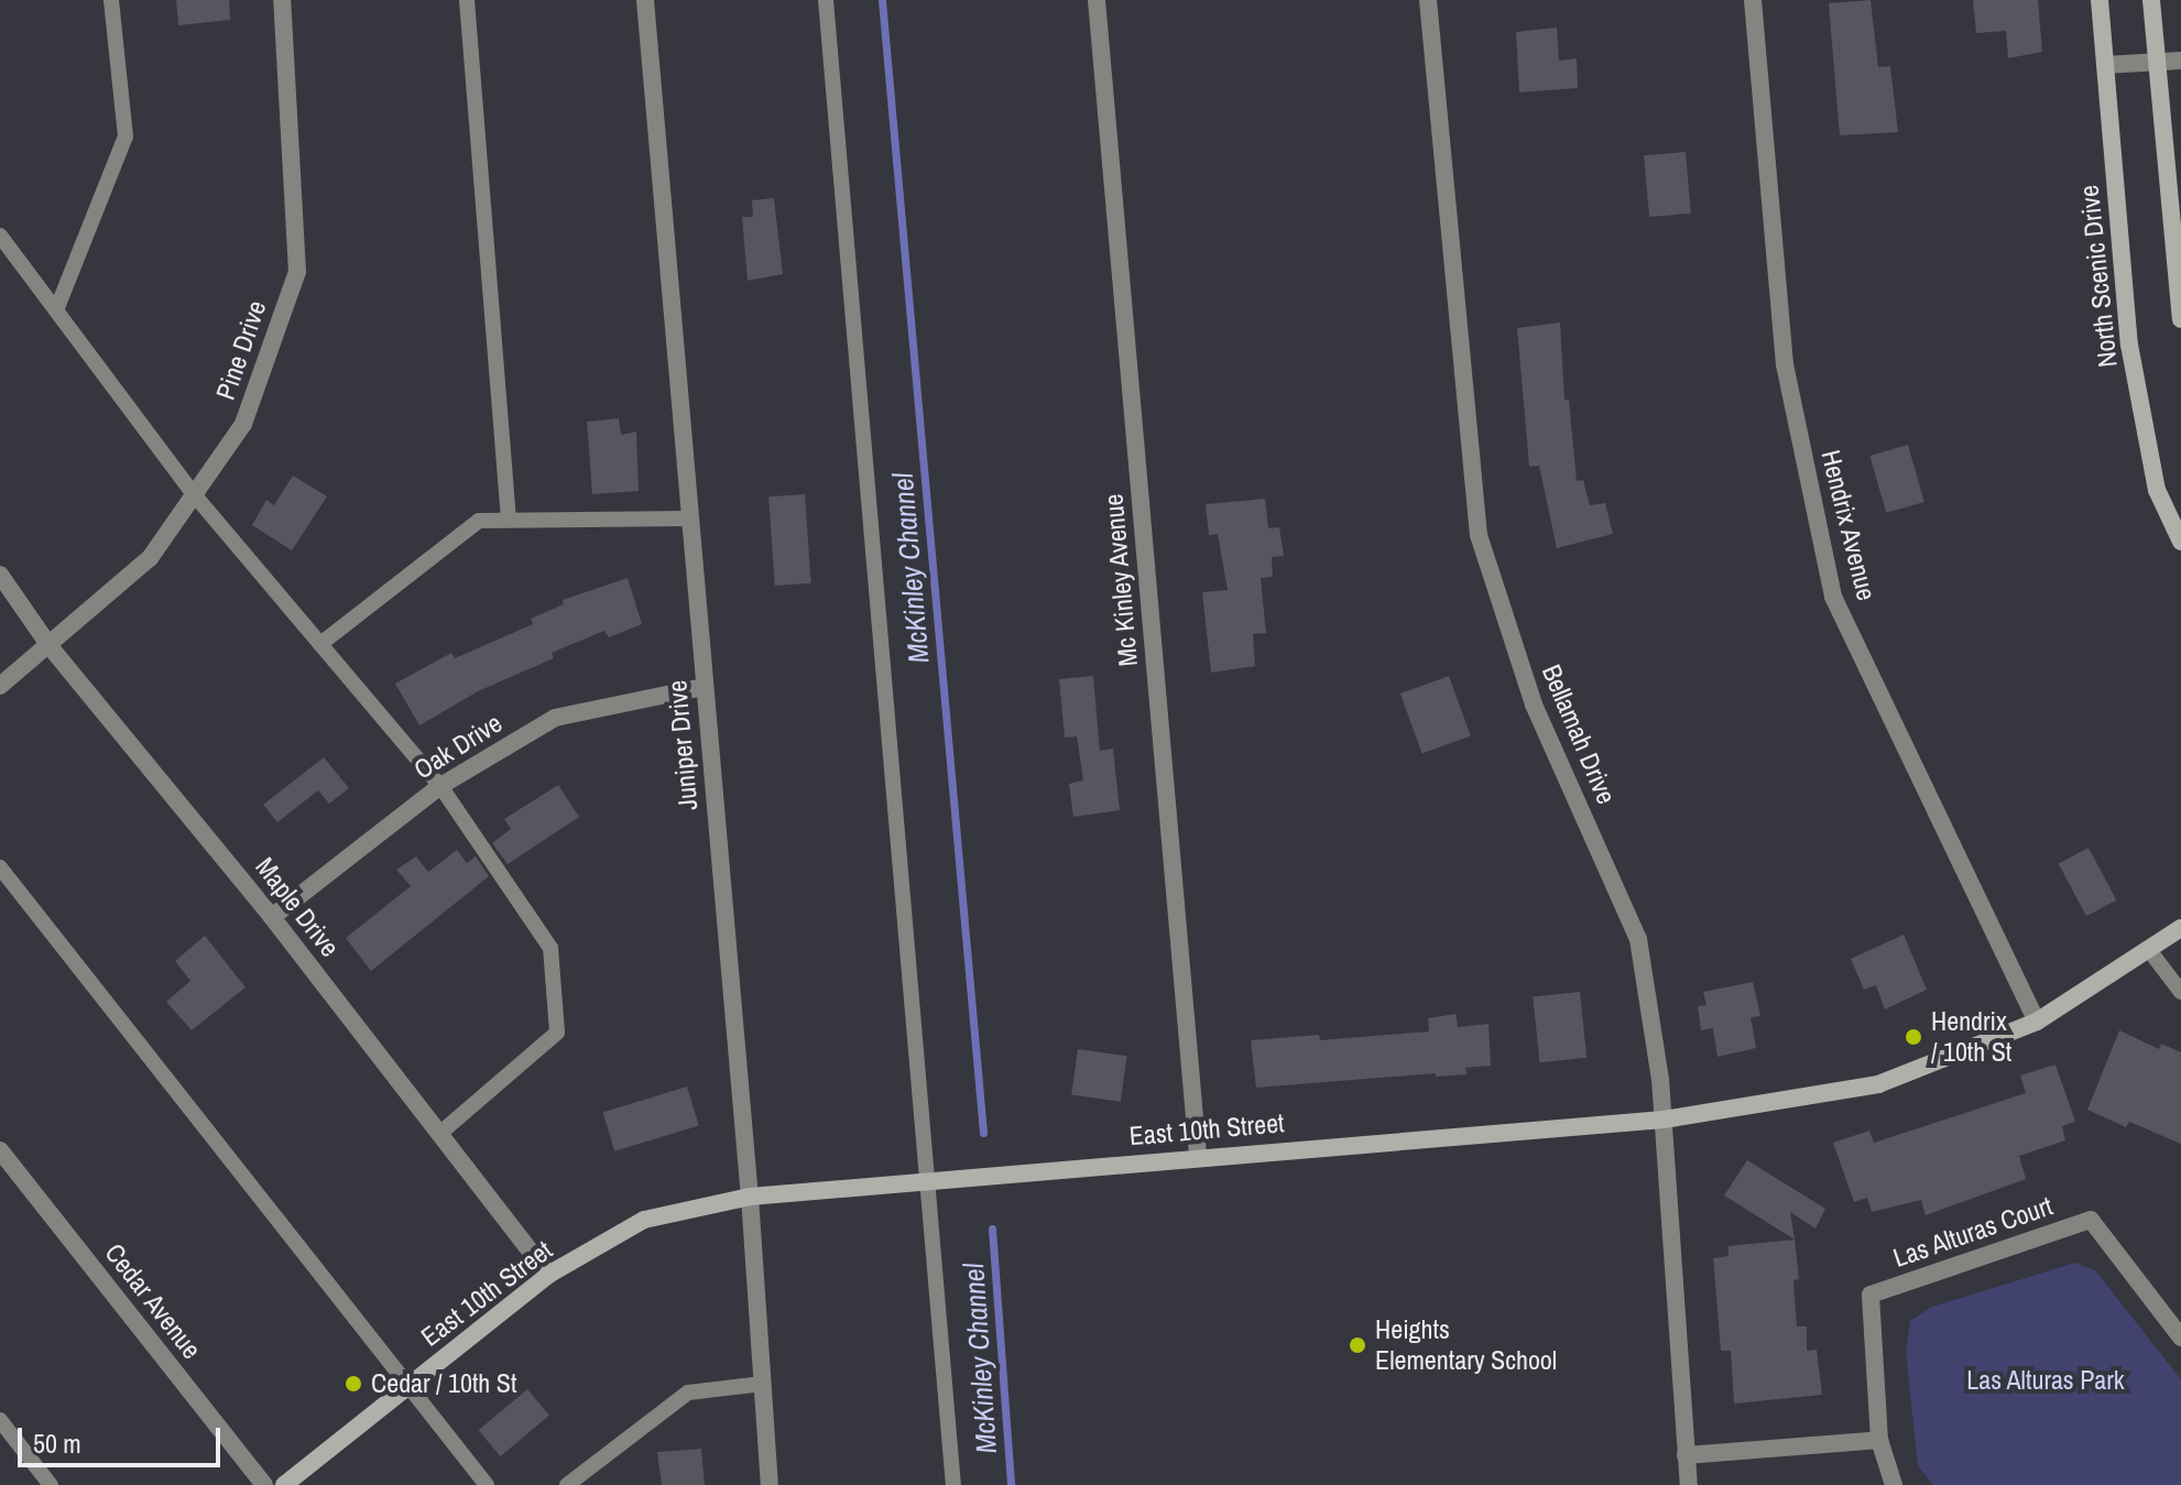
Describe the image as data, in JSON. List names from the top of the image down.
{
  "streets": {
    "main road": ["North Scenic Drive", "East 10th Street"],
    "street": [
      "Pine Drive",
      "Hendrix Avenue",
      "Mc Kinley Avenue",
      "Bellamah Drive",
      "Juniper Drive",
      "Oak Drive",
      "Maple Drive",
      "Las Alturas Court",
      "Cedar Avenue"
    ]
  },
  "crossings": [
    ["Pine Drive", "Maple Drive"],
    ["Hendrix Avenue", "East 10th Street"],
    ["Mc Kinley Avenue", "East 10th Street"],
    ["Bellamah Drive", "East 10th Street"],
    ["Juniper Drive", "Oak Drive"],
    ["Juniper Drive", "East 10th Street"],
    ["Oak Drive", "Maple Drive"],
    ["Maple Drive", "East 10th Street"]
  ],
  "water": ["McKinley Channel"],
  "parks": ["Las Alturas Park"],
  "places": ["Hendrix / 10th St", "Heights Elementary School", "Cedar / 10th St"],
  "scale_bar": "50 m"
}
